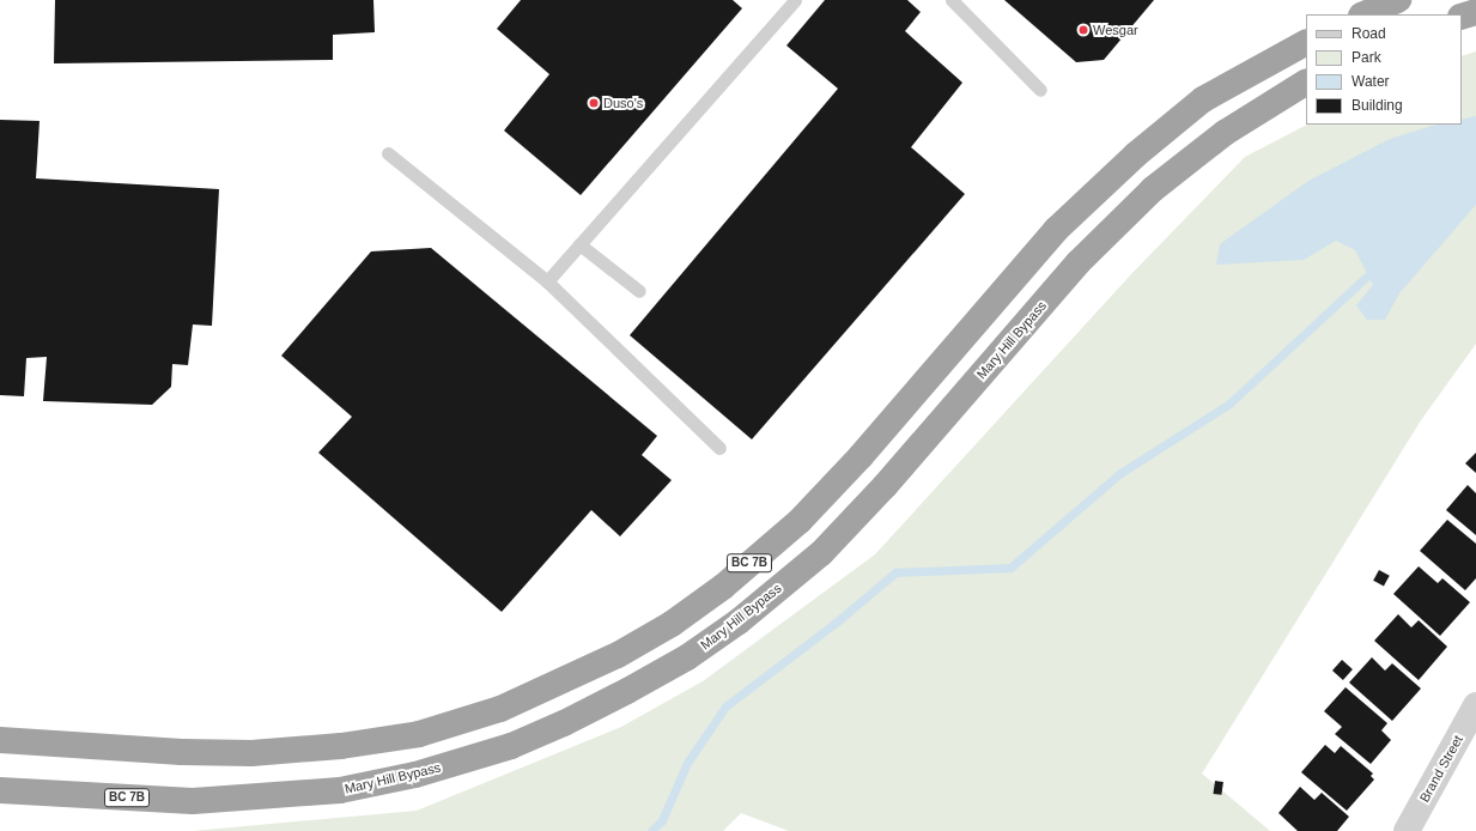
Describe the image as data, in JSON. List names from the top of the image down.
{
  "streets": {
    "highway": ["Mary Hill Bypass", "BC 7B"],
    "street": ["Brand Street"]
  },
  "places": ["Wesgar", "Duso's"],
  "legend": [
    "Road",
    "Park",
    "Water",
    "Building"
  ]
}
